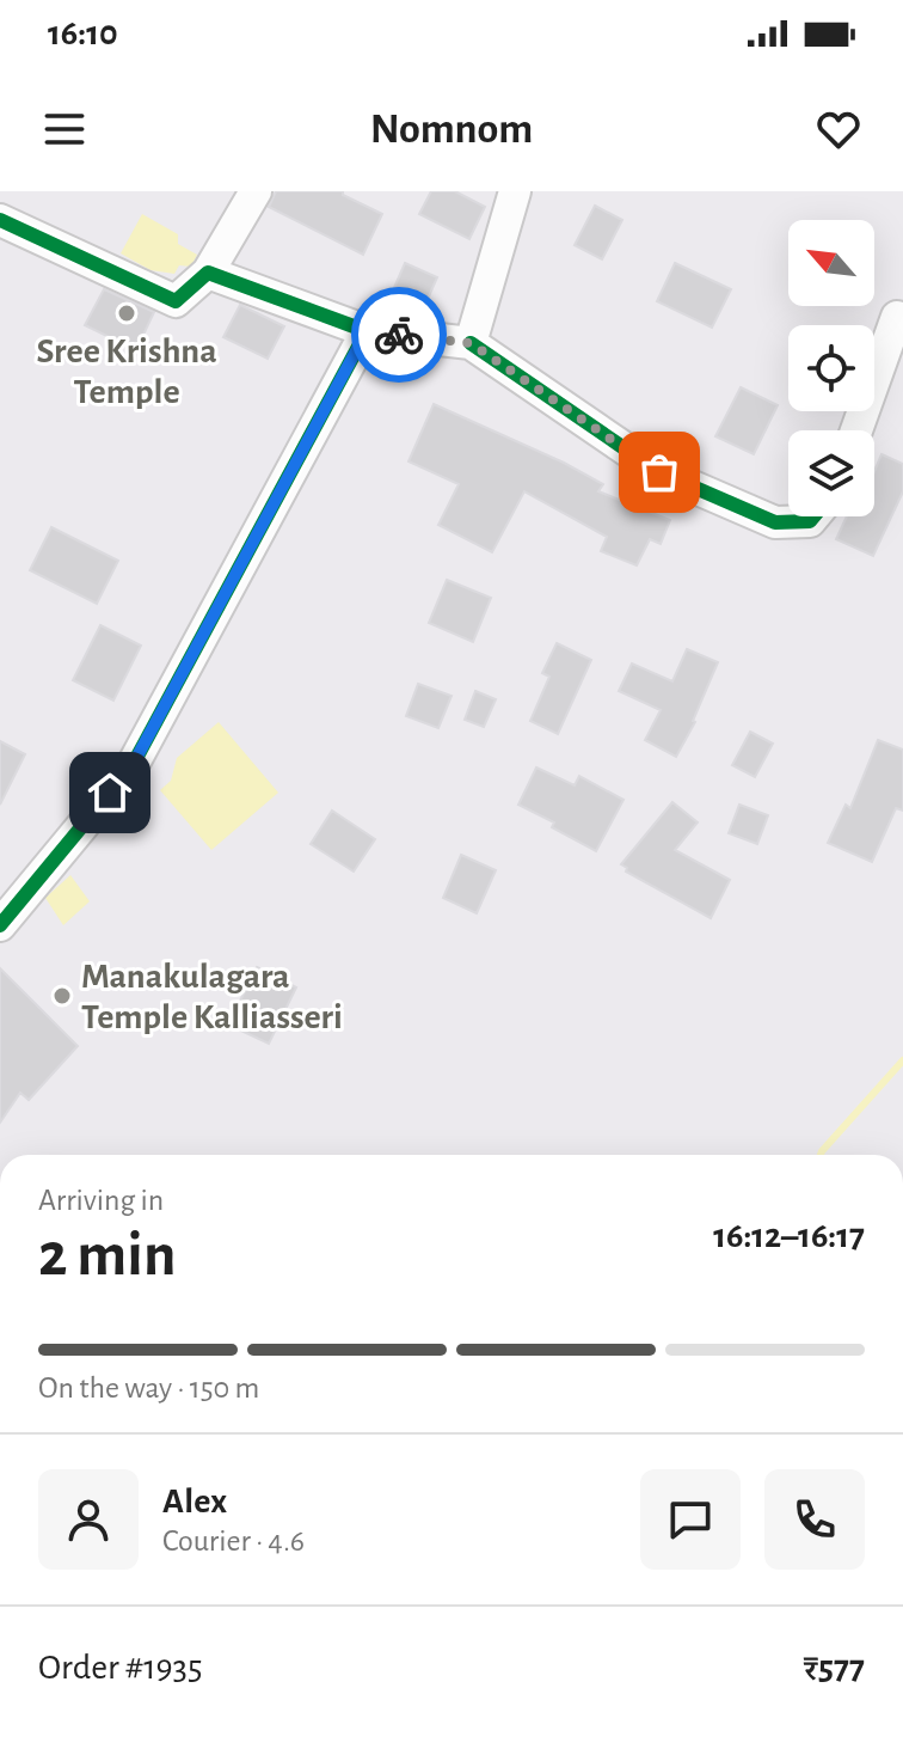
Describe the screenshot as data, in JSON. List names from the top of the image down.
{
  "places": ["Sree Krishna Temple", "Manakulagara Temple Kalliasseri"],
  "north": "top left",
  "page": {
    "status": "16:10",
    "header": "Nomnom",
    "heading": ["2 min", "Arriving in", "16:12–16:17"],
    "panel": [
      "Alex",
      "Courier · 4.6",
      "Order #1935",
      "₹577"
    ],
    "bar": "On the way · 150 m"
  }
}
